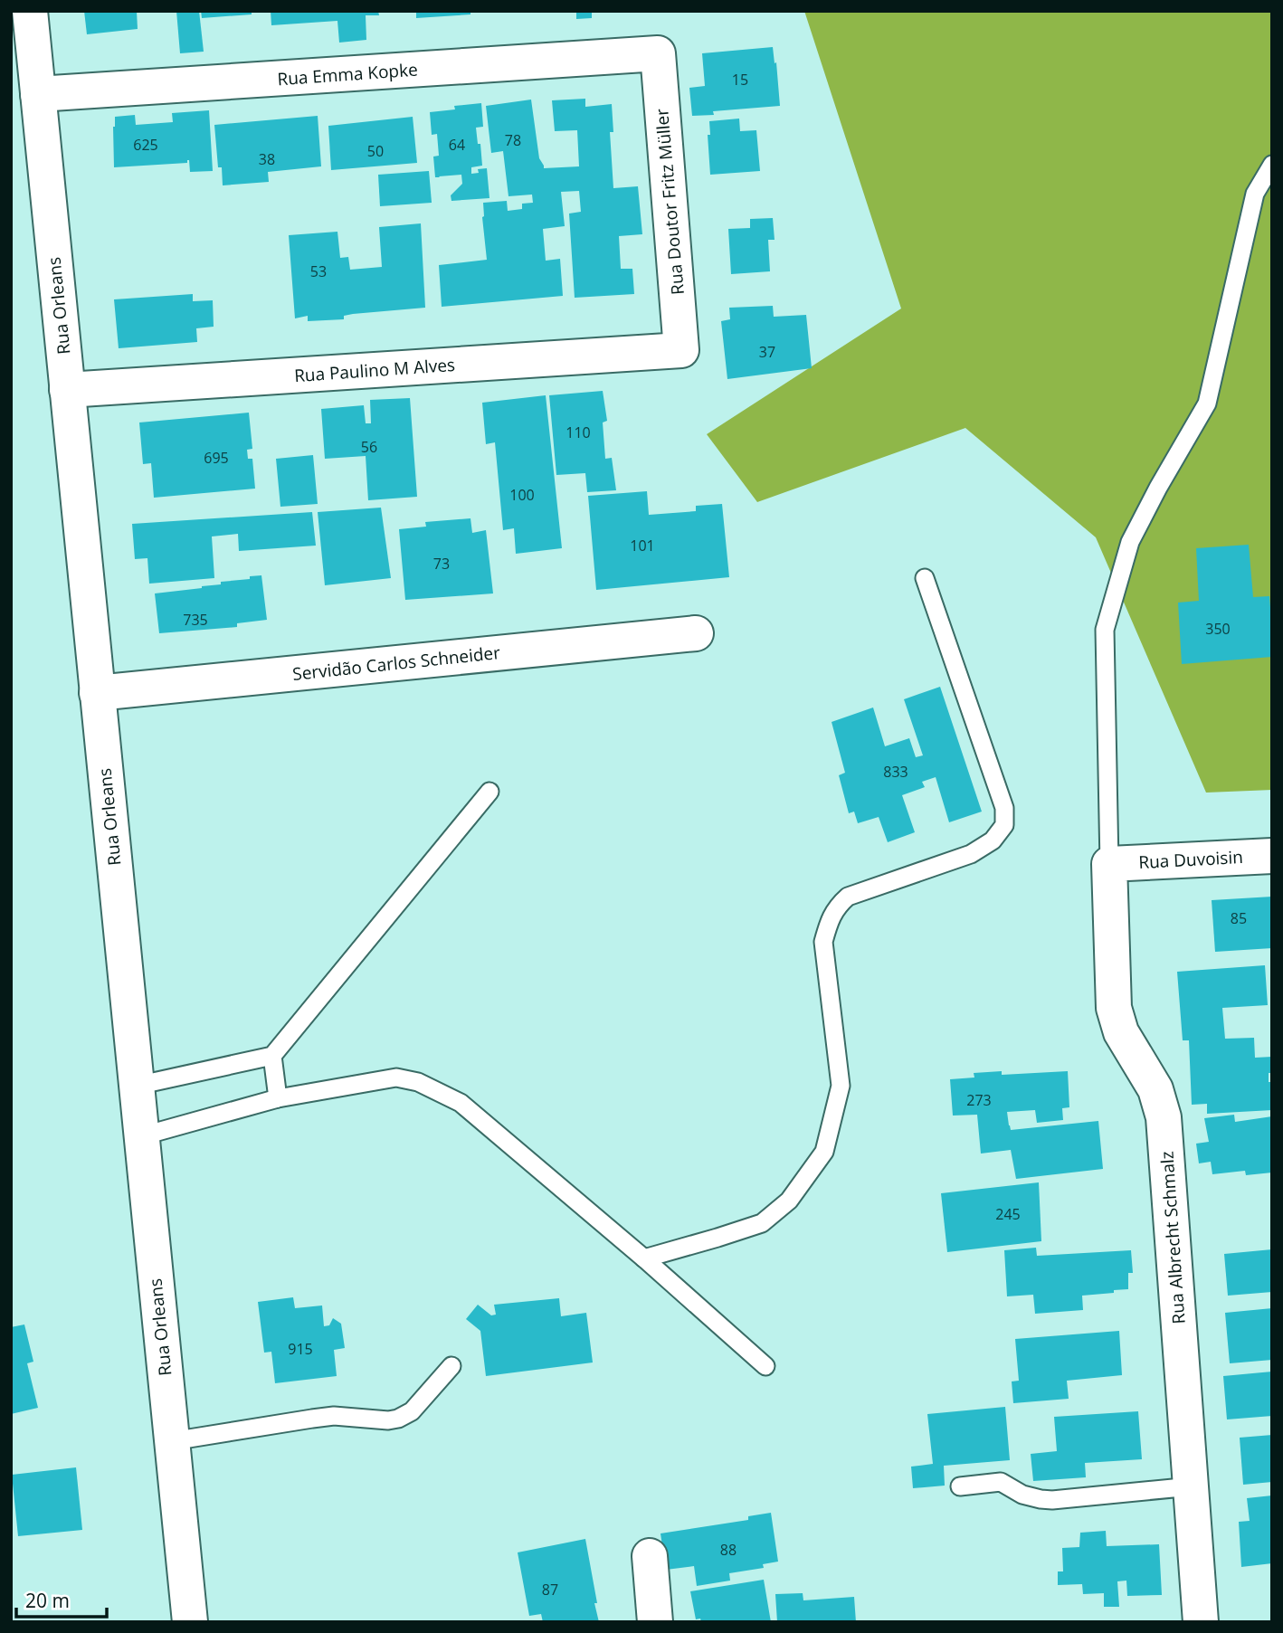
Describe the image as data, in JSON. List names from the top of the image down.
{
  "streets": {
    "street": [
      "Rua Emma Kopke",
      "Rua Doutor Fritz Müller",
      "Rua Orleans",
      "Rua Paulino M Alves",
      "Servidão Carlos Schneider",
      "Rua Duvoisin",
      "Rua Albrecht Schmalz"
    ]
  },
  "crossings": [
    ["Rua Emma Kopke", "Rua Doutor Fritz Müller"],
    ["Rua Emma Kopke", "Rua Orleans"],
    ["Rua Doutor Fritz Müller", "Rua Paulino M Alves"],
    ["Rua Orleans", "Rua Paulino M Alves"],
    ["Rua Orleans", "Servidão Carlos Schneider"],
    ["Rua Duvoisin", "Rua Albrecht Schmalz"]
  ],
  "house_numbers": [
    "15",
    "78",
    "625",
    "64",
    "50",
    "38",
    "53",
    "37",
    "110",
    "56",
    "695",
    "100",
    "101",
    "73",
    "735",
    "350",
    "833",
    "85",
    "273",
    "245",
    "915",
    "88",
    "87"
  ],
  "scale_bar": "20 m"
}
